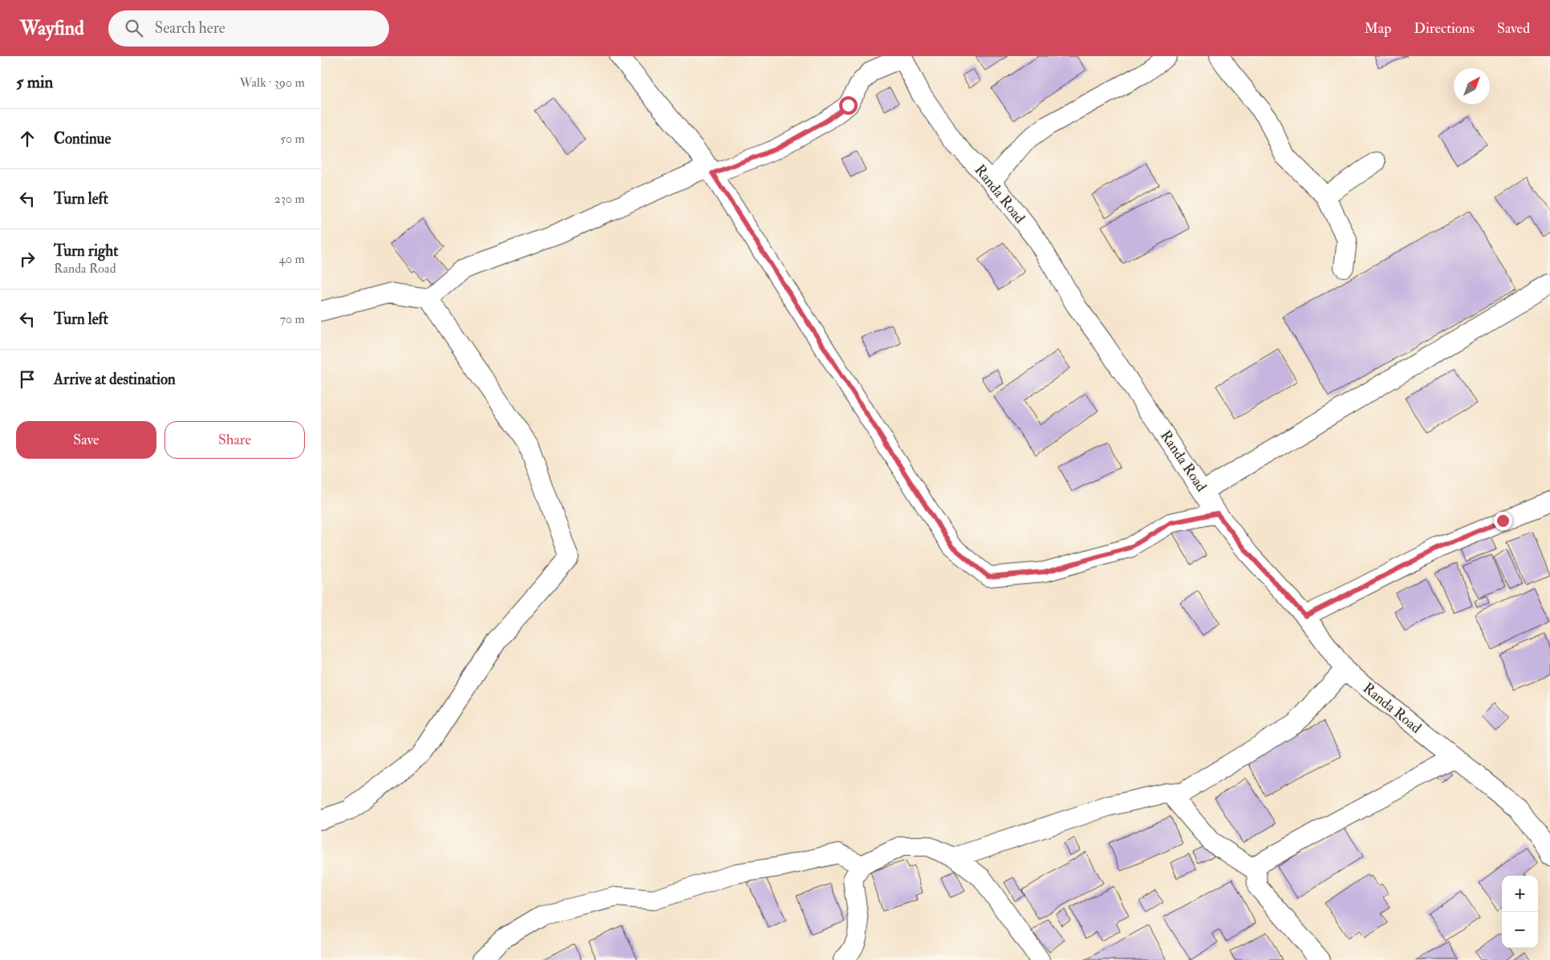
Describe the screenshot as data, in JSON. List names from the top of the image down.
{
  "streets": {
    "street": ["Randa Road"]
  },
  "north": "top right",
  "page": {
    "header": "Wayfind",
    "search": "Search here",
    "nav": ["Map", "Directions", "Saved"],
    "heading": ["5 min", "Walk · 390 m"],
    "list": [
      ["Continue", "50 m"],
      ["Turn left", "230 m"],
      ["Turn right", "Randa Road", "40 m"],
      ["Turn left", "70 m"],
      "Arrive at destination"
    ],
    "buttons": ["Save", "Share"],
    "map_buttons": ["+", "−"]
  }
}
